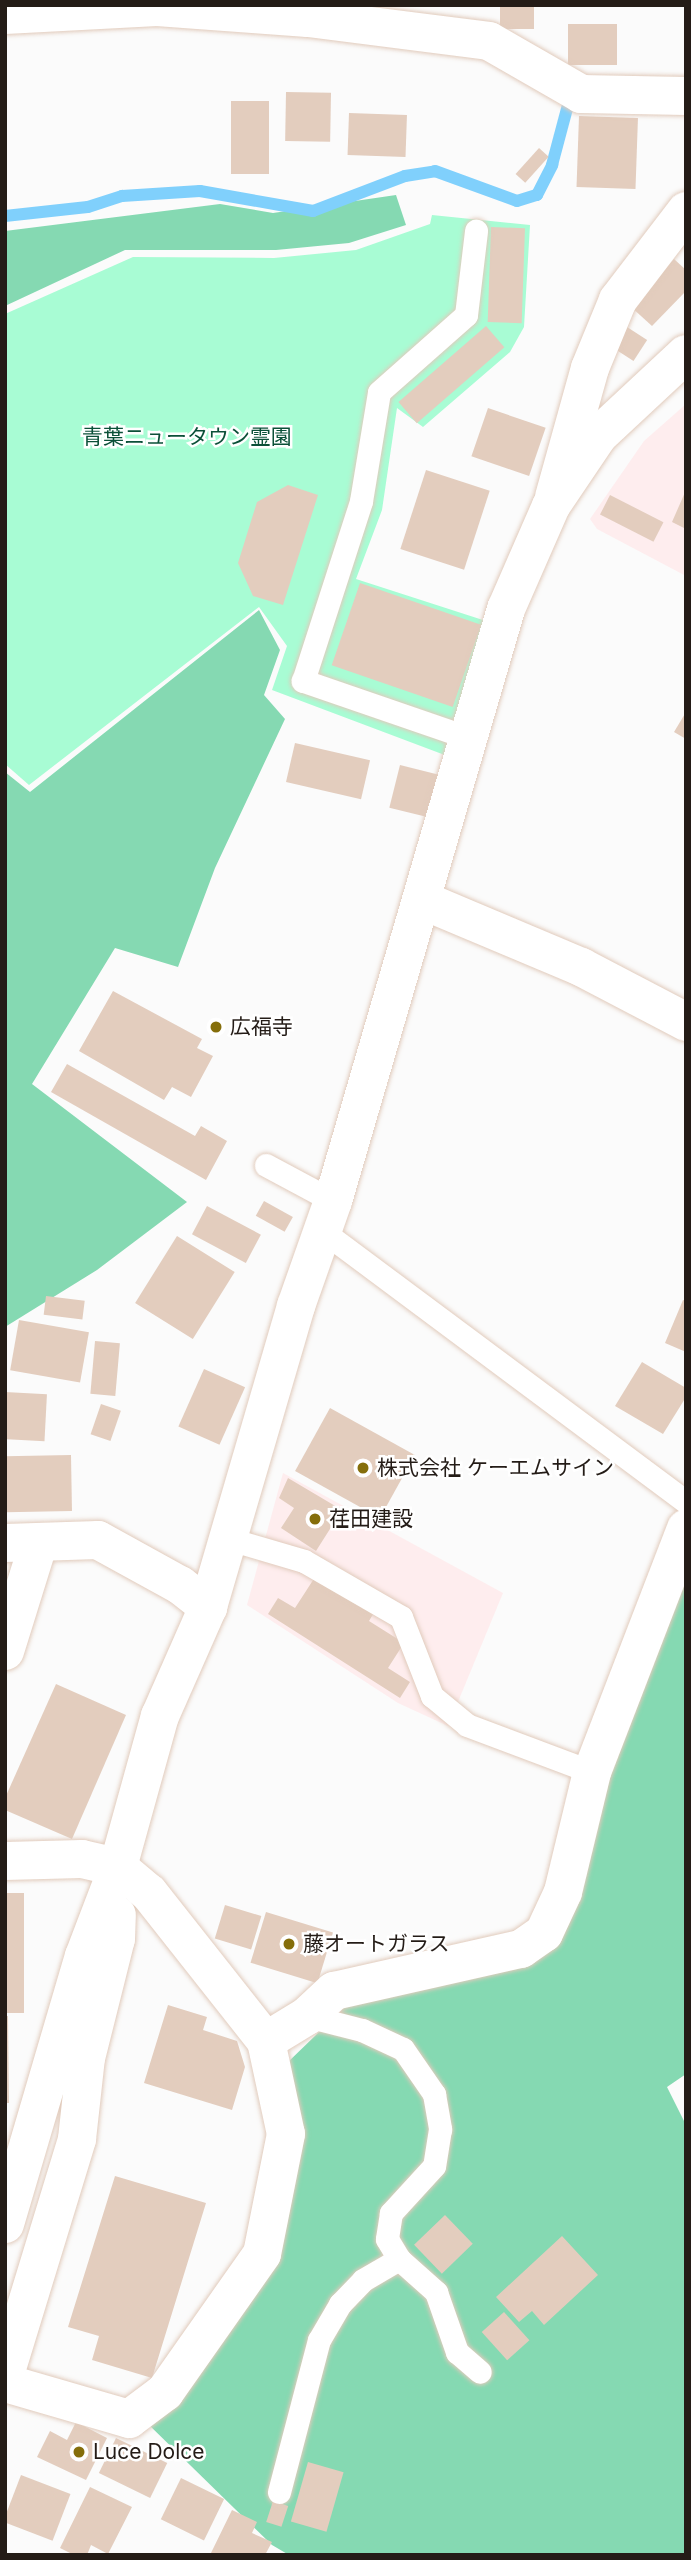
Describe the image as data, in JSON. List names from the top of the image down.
{
  "parks": ["青葉ニュータウン霊園"],
  "places": [
    "広福寺",
    "株式会社 ケーエムサイン",
    "荏田建設",
    "藤オートガラス",
    "Luce Dolce"
  ]
}
